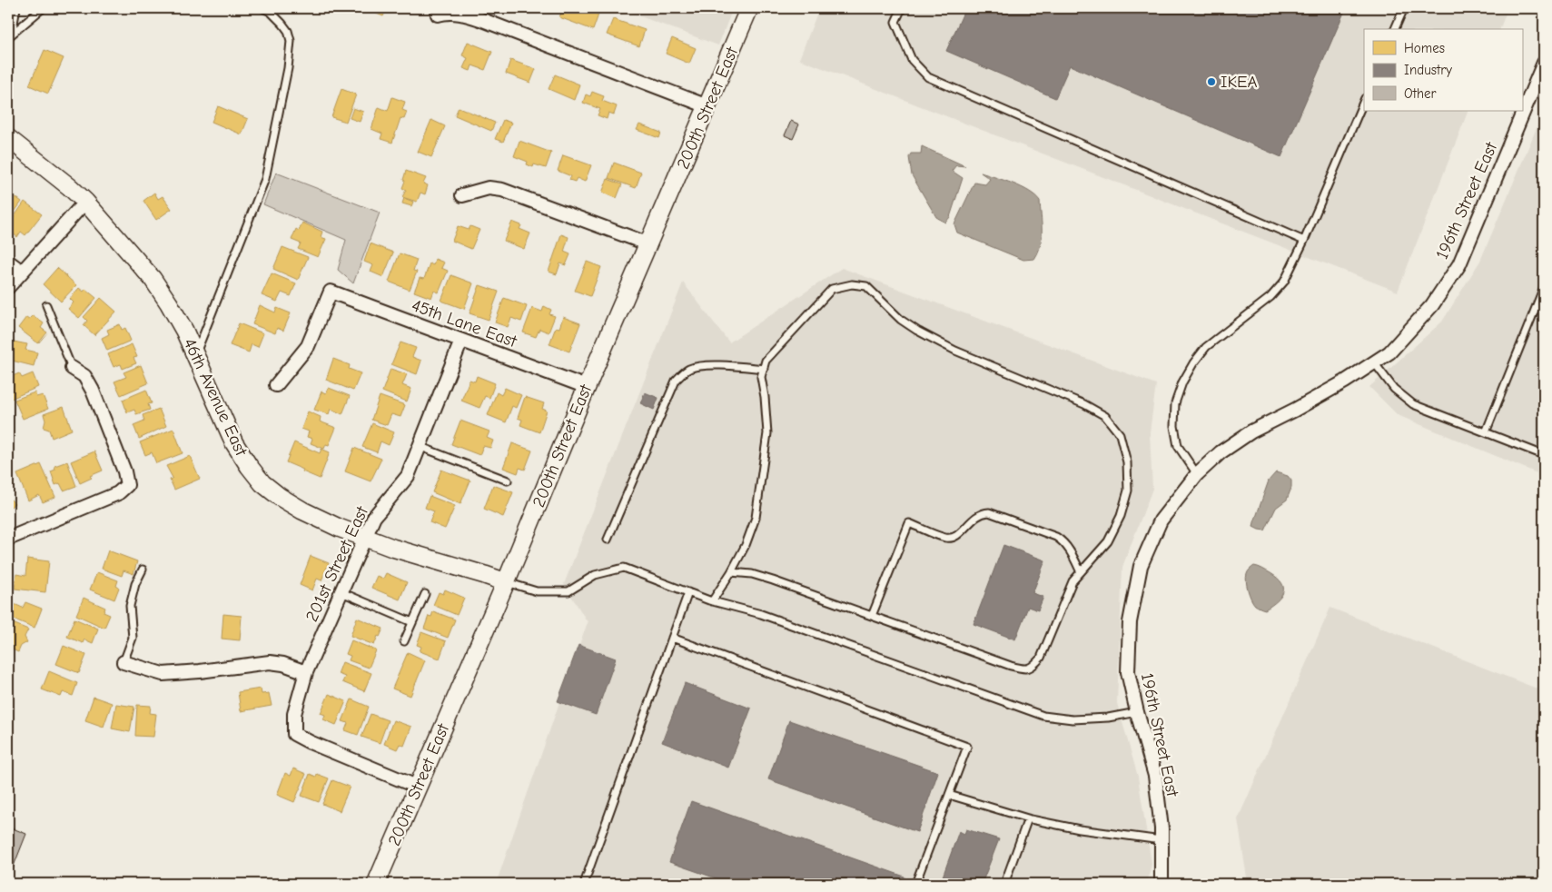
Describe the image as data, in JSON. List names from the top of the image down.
{
  "streets": {
    "street": [
      "200th Street East",
      "196th Street East",
      "45th Lane East",
      "46th Avenue East",
      "201st Street East"
    ]
  },
  "crossings": [
    ["200th Street East", "45th Lane East"],
    ["200th Street East", "46th Avenue East"],
    ["200th Street East", "201st Street East"],
    ["45th Lane East", "201st Street East"],
    ["46th Avenue East", "201st Street East"]
  ],
  "places": ["IKEA"],
  "legend": ["Homes", "Industry", "Other"]
}
